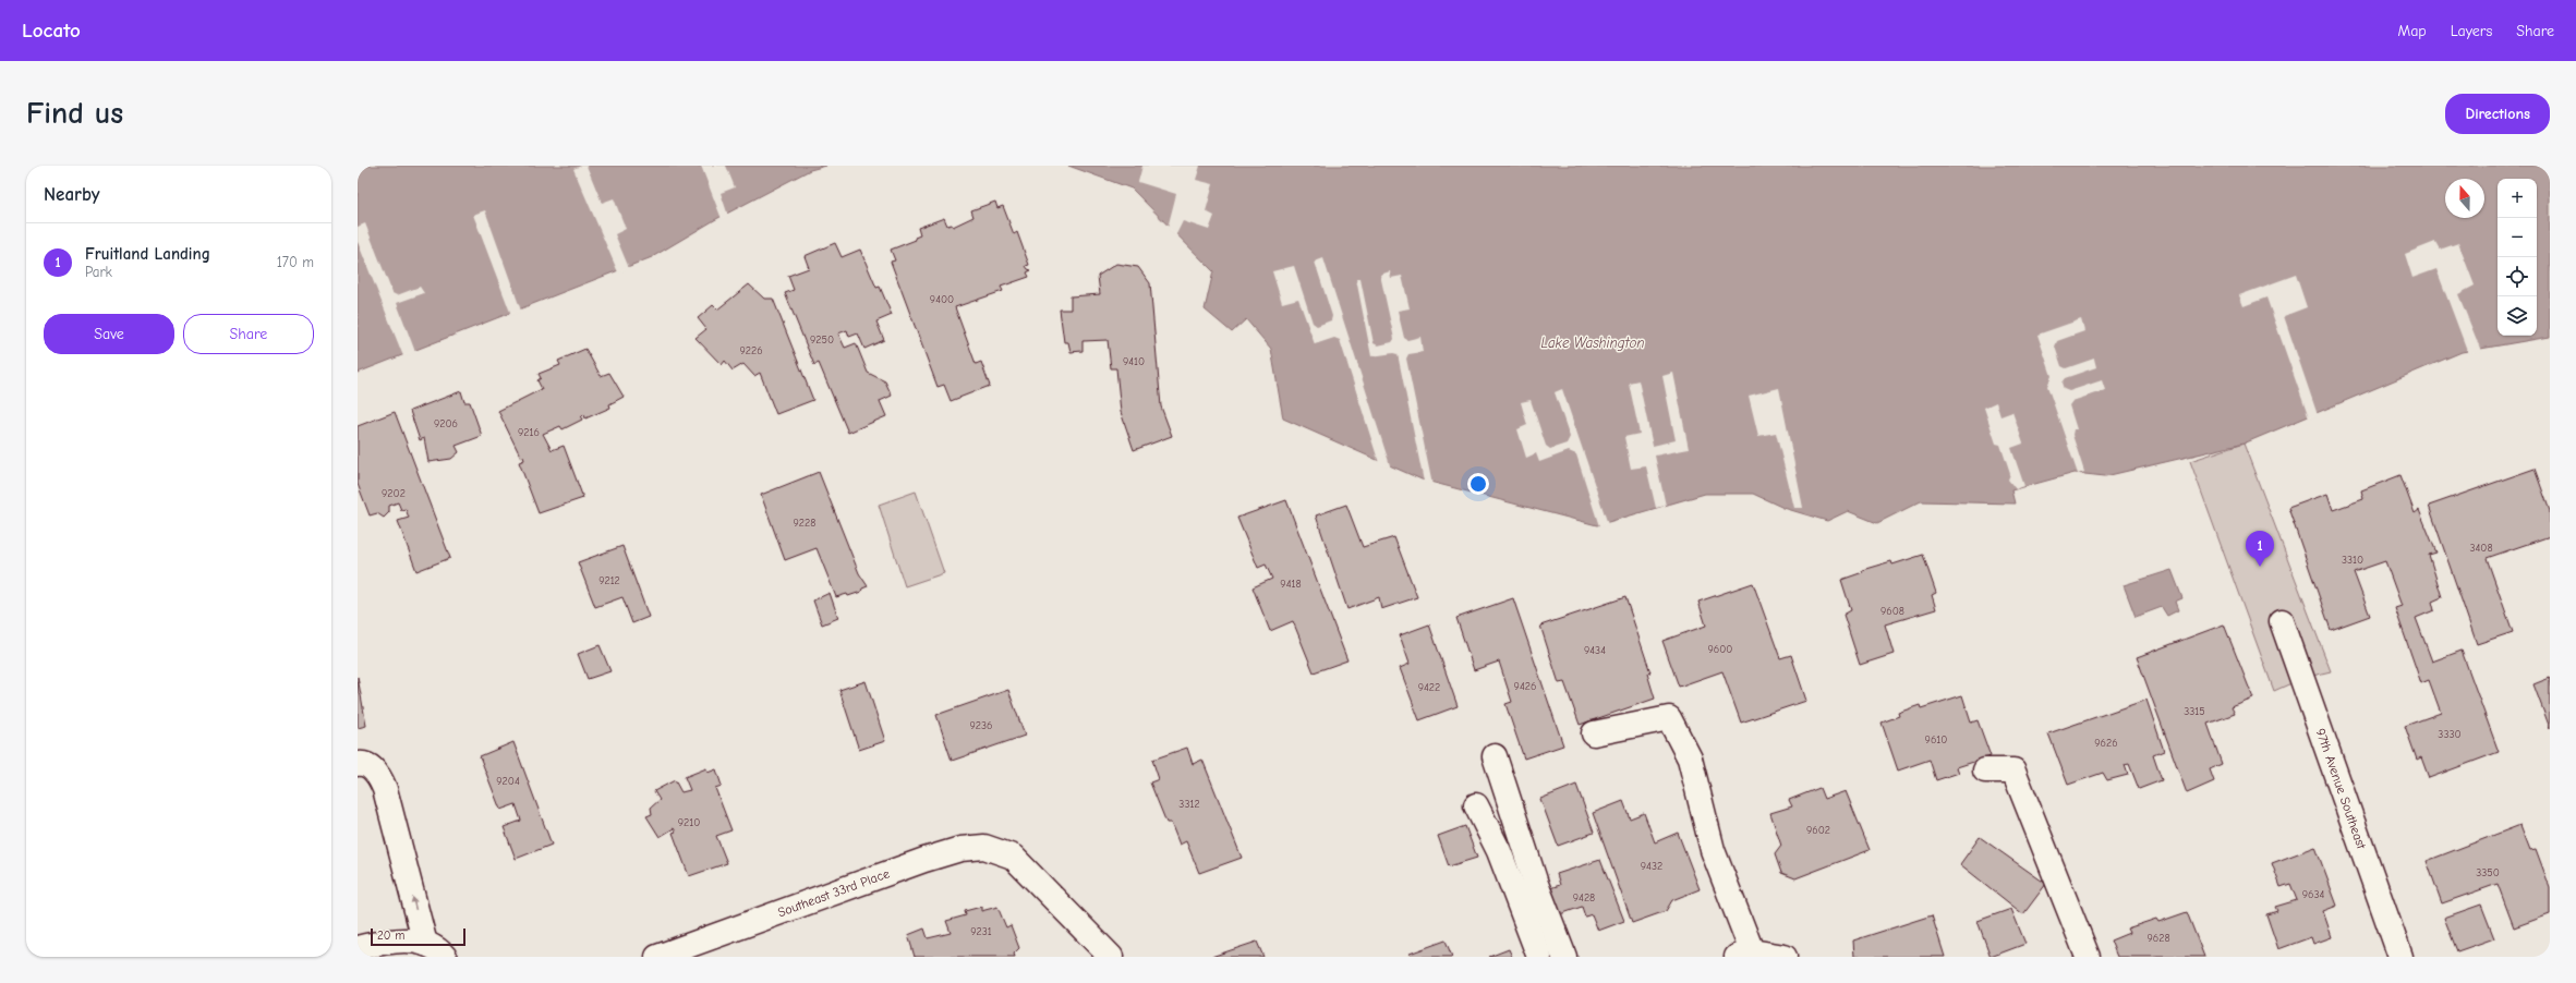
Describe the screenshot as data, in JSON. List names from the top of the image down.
{
  "streets": {
    "street": ["97th Avenue Southeast", "Southeast 33rd Place"]
  },
  "water": ["Lake Washington"],
  "house_numbers": [
    "9400",
    "9250",
    "9226",
    "9410",
    "9206",
    "9216",
    "9202",
    "9228",
    "3408",
    "3310",
    "9212",
    "9418",
    "9608",
    "9600",
    "9434",
    "9426",
    "9422",
    "3315",
    "9236",
    "3330",
    "9610",
    "9626",
    "9204",
    "3312",
    "9210",
    "9602",
    "9432",
    "3350",
    "9634",
    "9428",
    "9231",
    "9628"
  ],
  "scale_bar": "20 m",
  "north": "top",
  "page": {
    "header": "Locato",
    "nav": ["Map", "Layers", "Share"],
    "buttons": [
      "Directions",
      ["Save", "Share"]
    ],
    "title": "Find us",
    "heading": "Nearby",
    "map_buttons": ["+", "−"],
    "list": [
      {
        "mark": "1",
        "name": "Fruitland Landing",
        "note": "Park",
        "value": "170 m"
      }
    ],
    "pins": "1",
    "scale": "20 m"
  }
}
